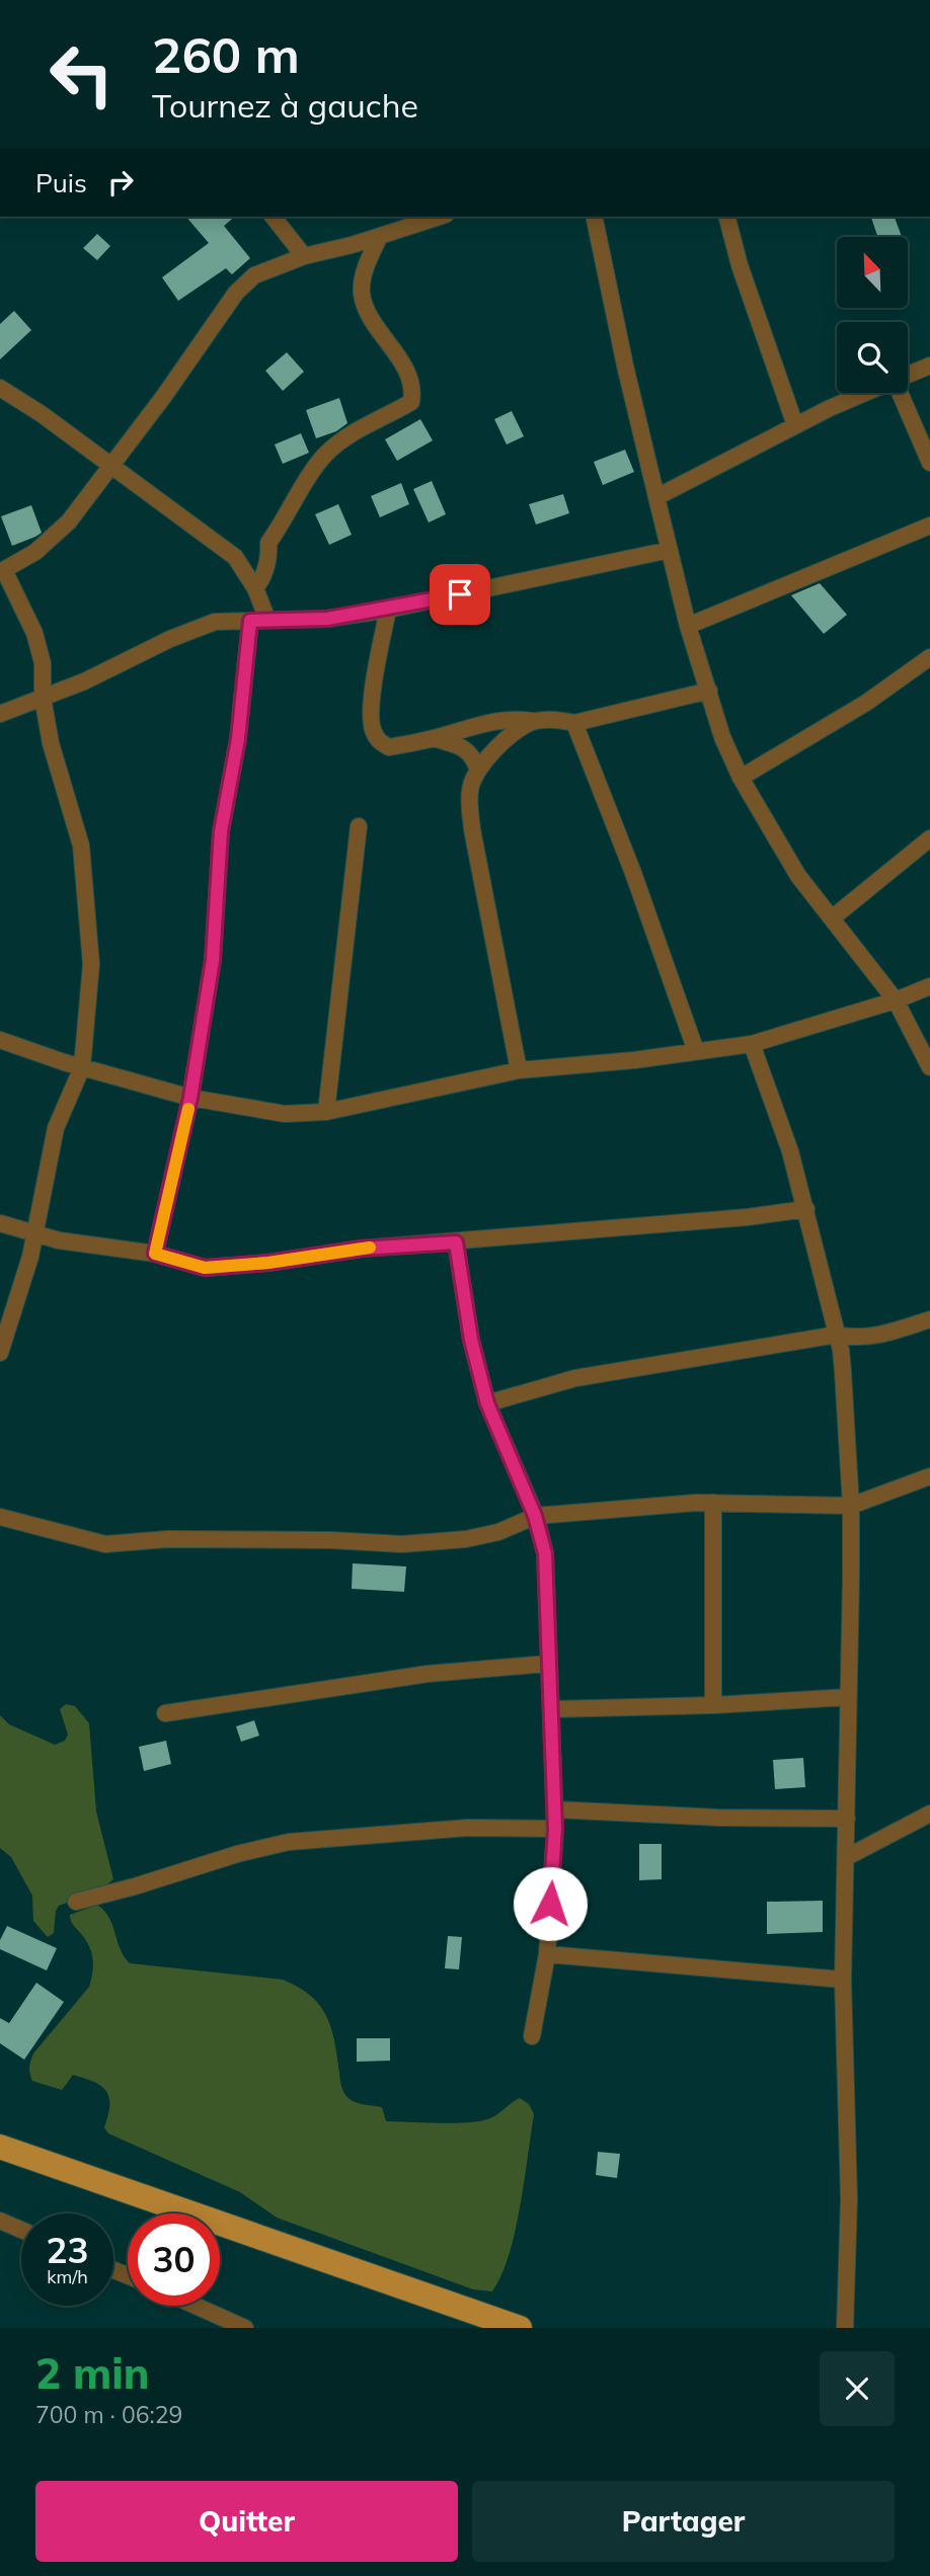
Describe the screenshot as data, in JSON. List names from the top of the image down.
{
  "north": "top left",
  "page": {
    "turn": ["260 m", "Tournez à gauche"],
    "then": "Puis",
    "speed": "23 km/h",
    "limit": "30",
    "heading": ["2 min", "700 m · 06:29"],
    "buttons": ["Quitter", "Partager"]
  }
}
